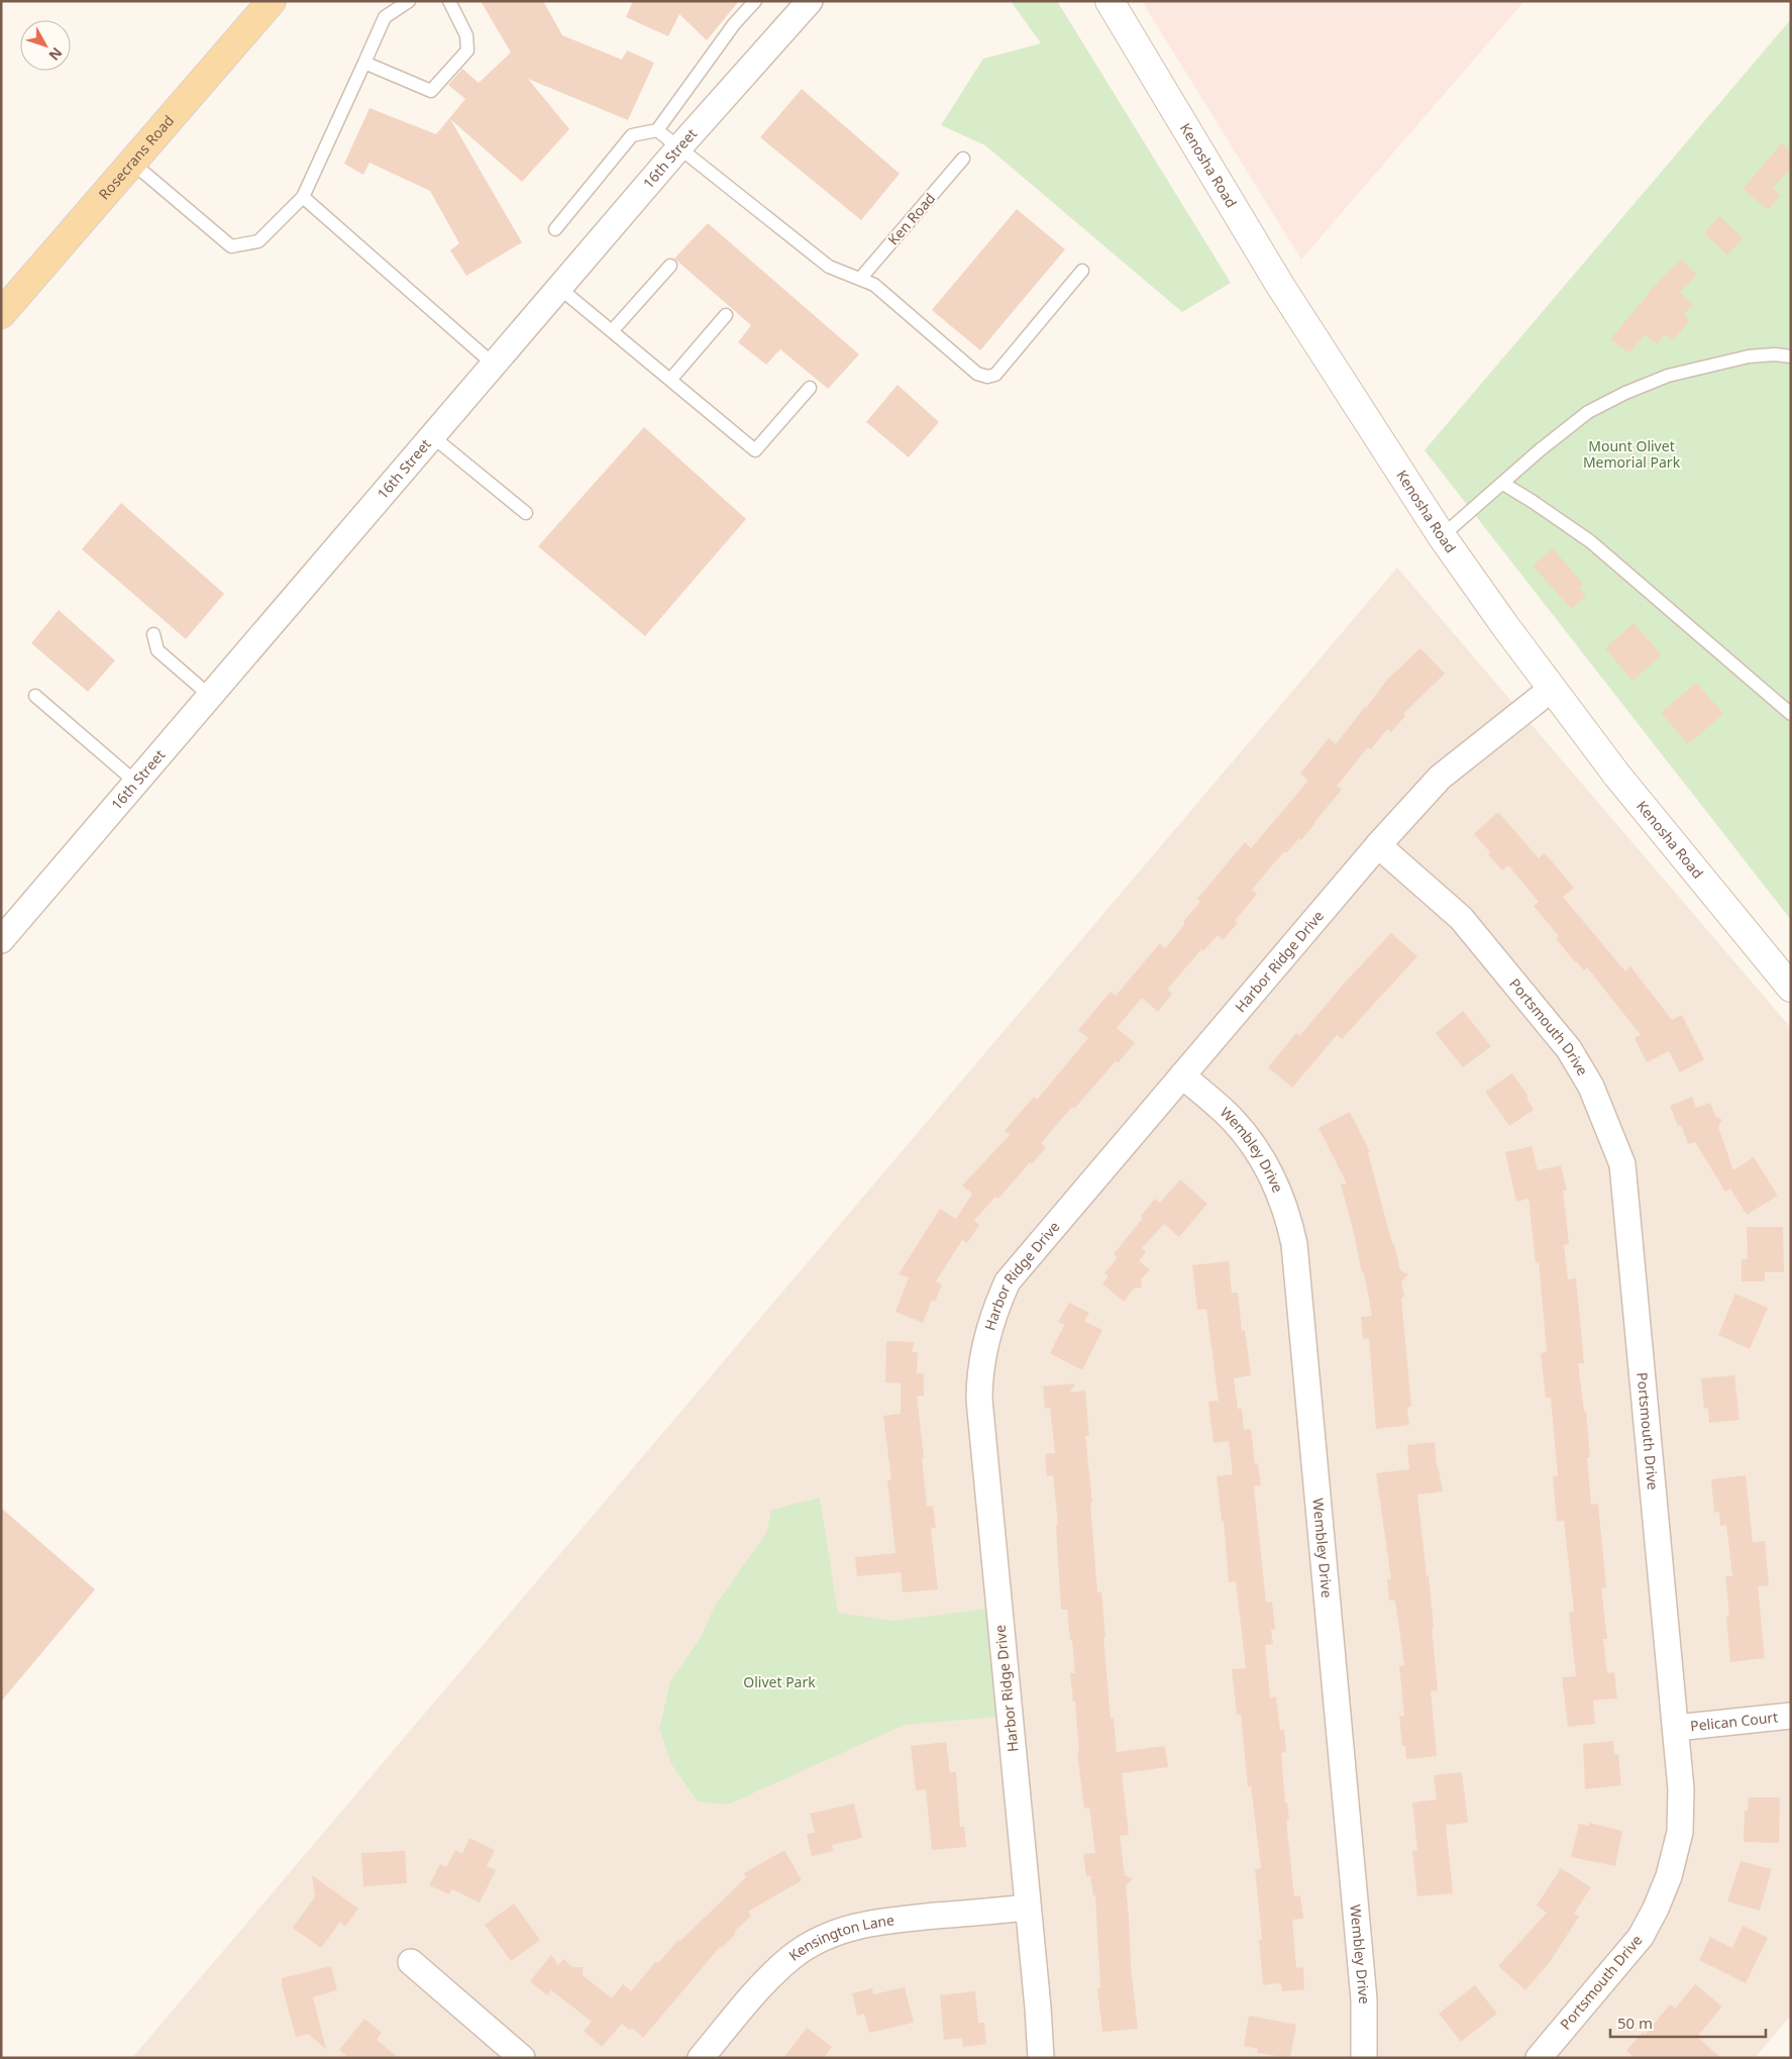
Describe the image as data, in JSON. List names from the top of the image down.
{
  "streets": {
    "main road": ["Rosecrans Road"],
    "street": [
      "16th Street",
      "Kenosha Road",
      "Harbor Ridge Drive",
      "Portsmouth Drive",
      "Wembley Drive",
      "Pelican Court",
      "Kensington Lane"
    ],
    "lane": ["Ken Road"]
  },
  "crossings": [
    ["Kenosha Road", "Harbor Ridge Drive"],
    ["Harbor Ridge Drive", "Portsmouth Drive"],
    ["Harbor Ridge Drive", "Wembley Drive"],
    ["Harbor Ridge Drive", "Kensington Lane"],
    ["Portsmouth Drive", "Pelican Court"]
  ],
  "parks": ["Mount Olivet Memorial Park", "Olivet Park"],
  "scale_bar": "50 m",
  "north": "bottom right"
}
